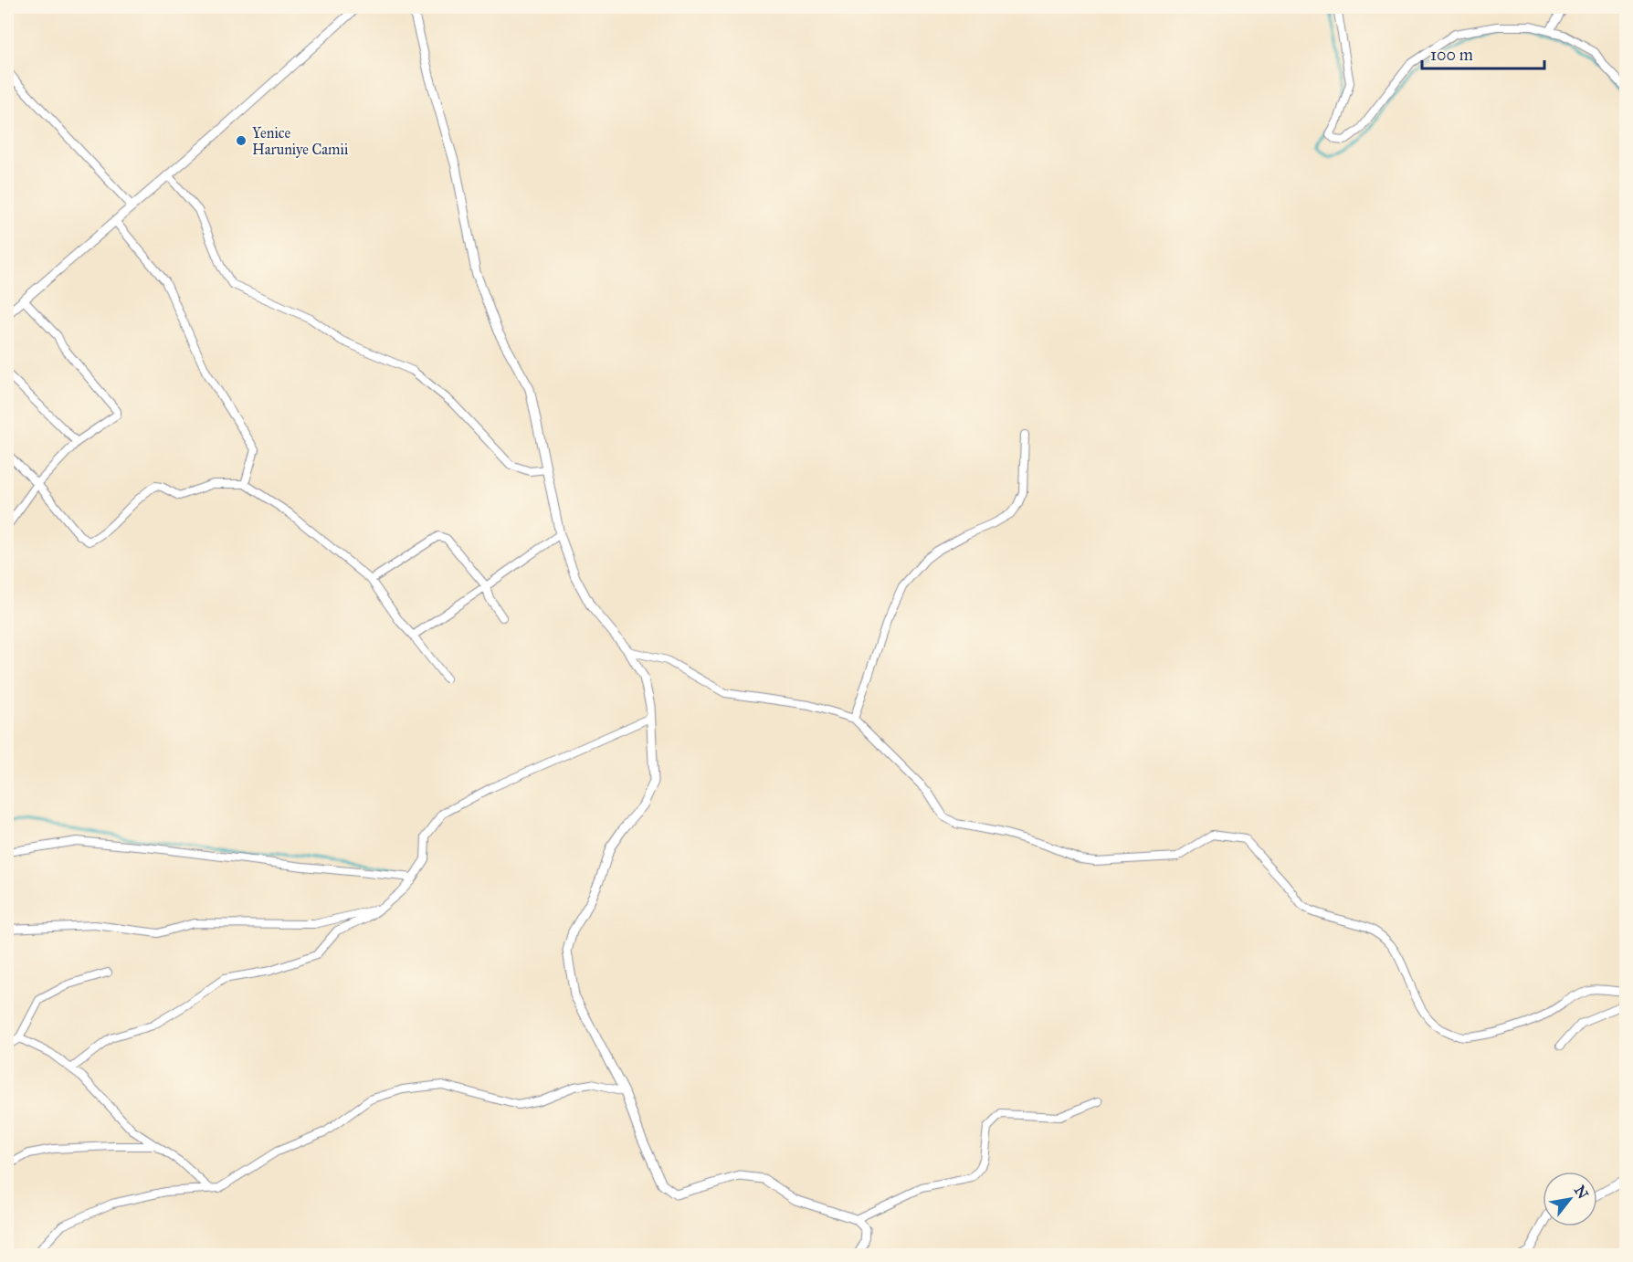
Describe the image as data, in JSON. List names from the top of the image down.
{
  "places": ["Yenice Haruniye Camii"],
  "scale_bar": "100 m",
  "north": "top right"
}
